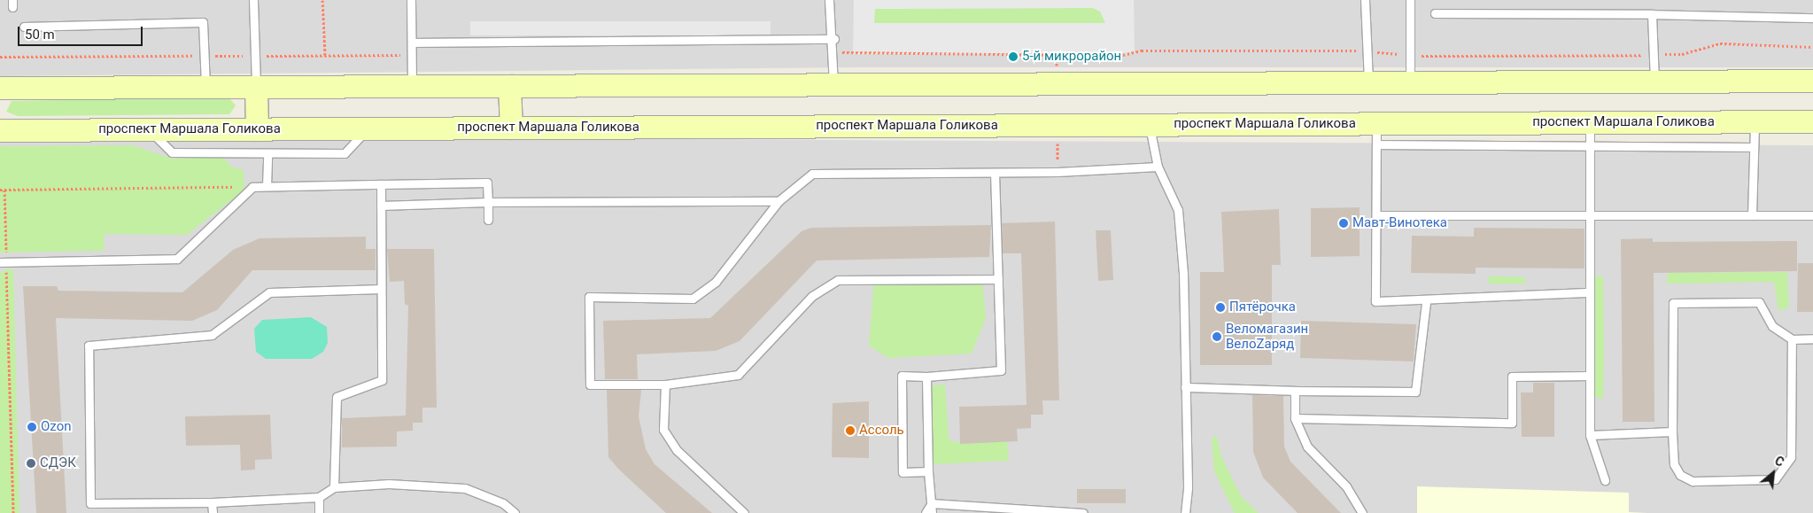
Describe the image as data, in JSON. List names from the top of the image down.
{
  "streets": {
    "main road": ["проспект Маршала Голикова"]
  },
  "places": [
    "5-й микрорайон",
    "Мавт-Винотека",
    "Пятёрочка",
    "Веломагазин ВелоZаряд",
    "Ozon",
    "Ассоль",
    "СДЭК"
  ],
  "scale_bar": "50 m",
  "north": "top right"
}
